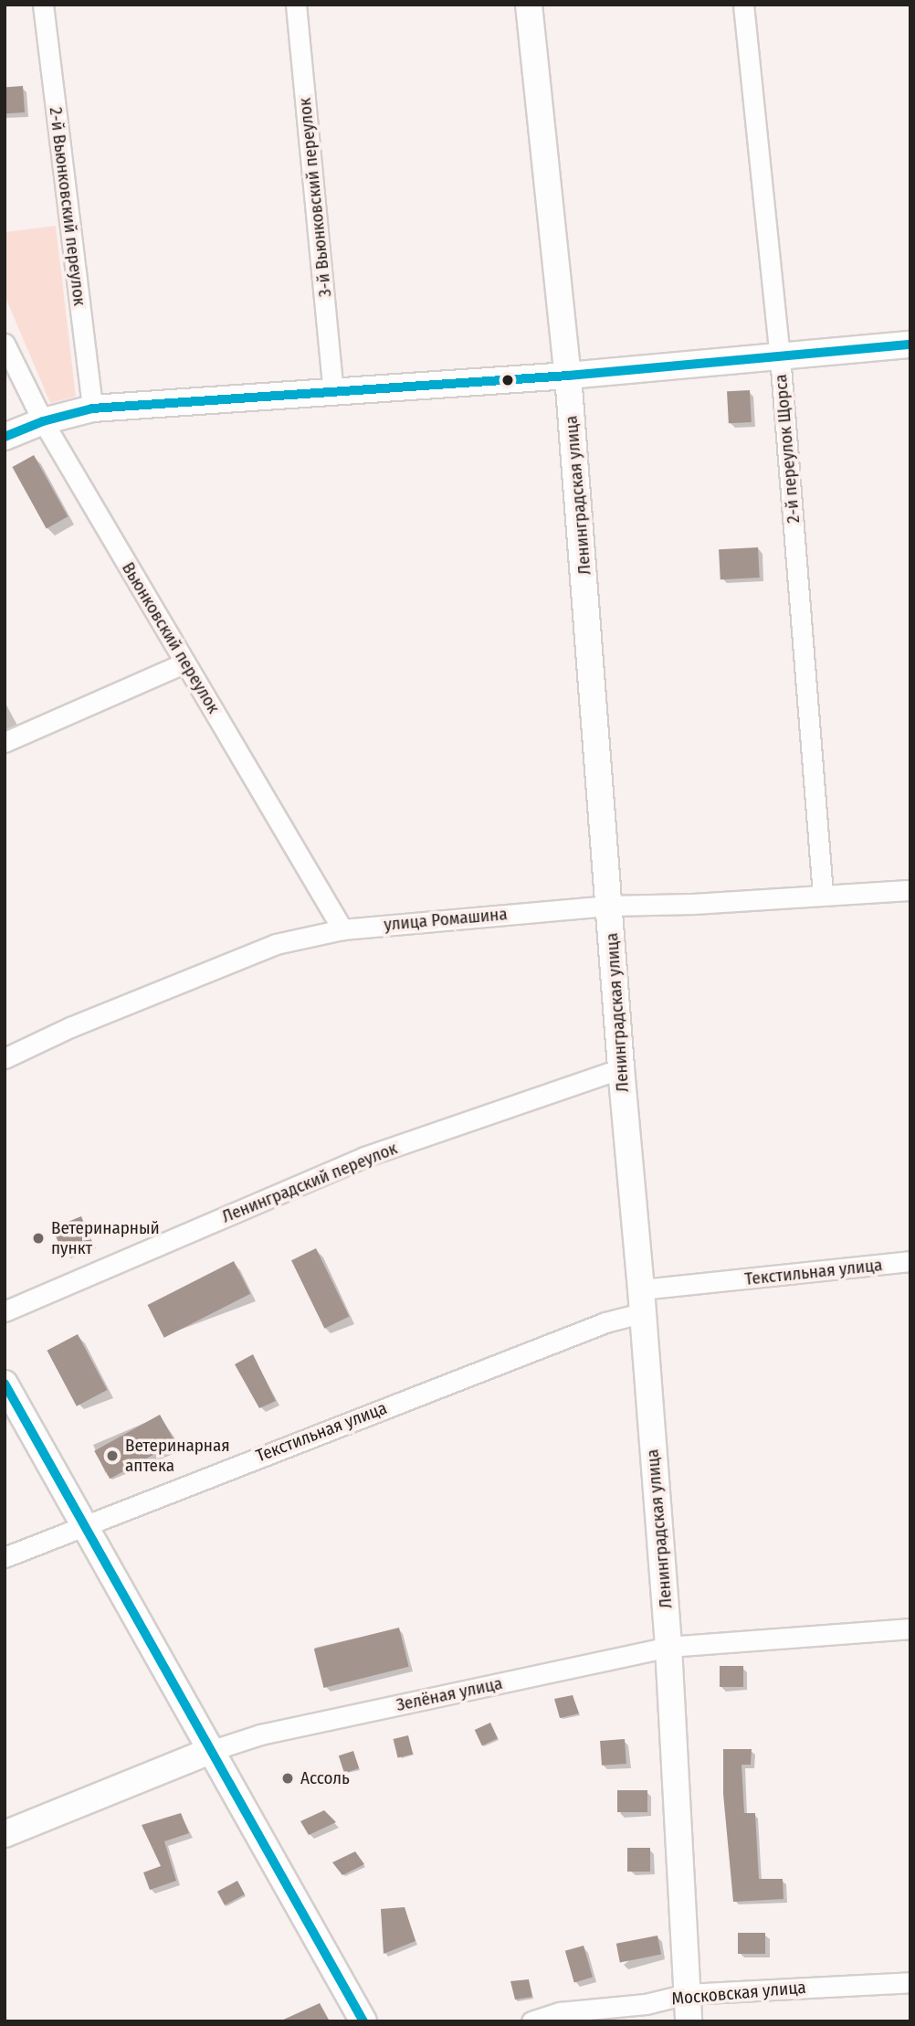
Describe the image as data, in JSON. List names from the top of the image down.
{
  "streets": {
    "street": [
      "3-й Вьюнковский переулок",
      "2-й Вьюнковский переулок",
      "2-й переулок Щорса",
      "Ленинградская улица",
      "Вьюнковский переулок",
      "улица Ромашина",
      "Ленинградский переулок",
      "Текстильная улица",
      "Зелёная улица",
      "Московская улица"
    ]
  },
  "crossings": [
    ["2-й переулок Щорса", "улица Ромашина"],
    ["Ленинградская улица", "улица Ромашина"],
    ["Ленинградская улица", "Ленинградский переулок"],
    ["Ленинградская улица", "Текстильная улица"],
    ["Ленинградская улица", "Зелёная улица"],
    ["Ленинградская улица", "Московская улица"],
    ["Вьюнковский переулок", "улица Ромашина"]
  ],
  "places": ["Ветеринарный пункт", "Ветеринарная аптека", "Ассоль"]
}
